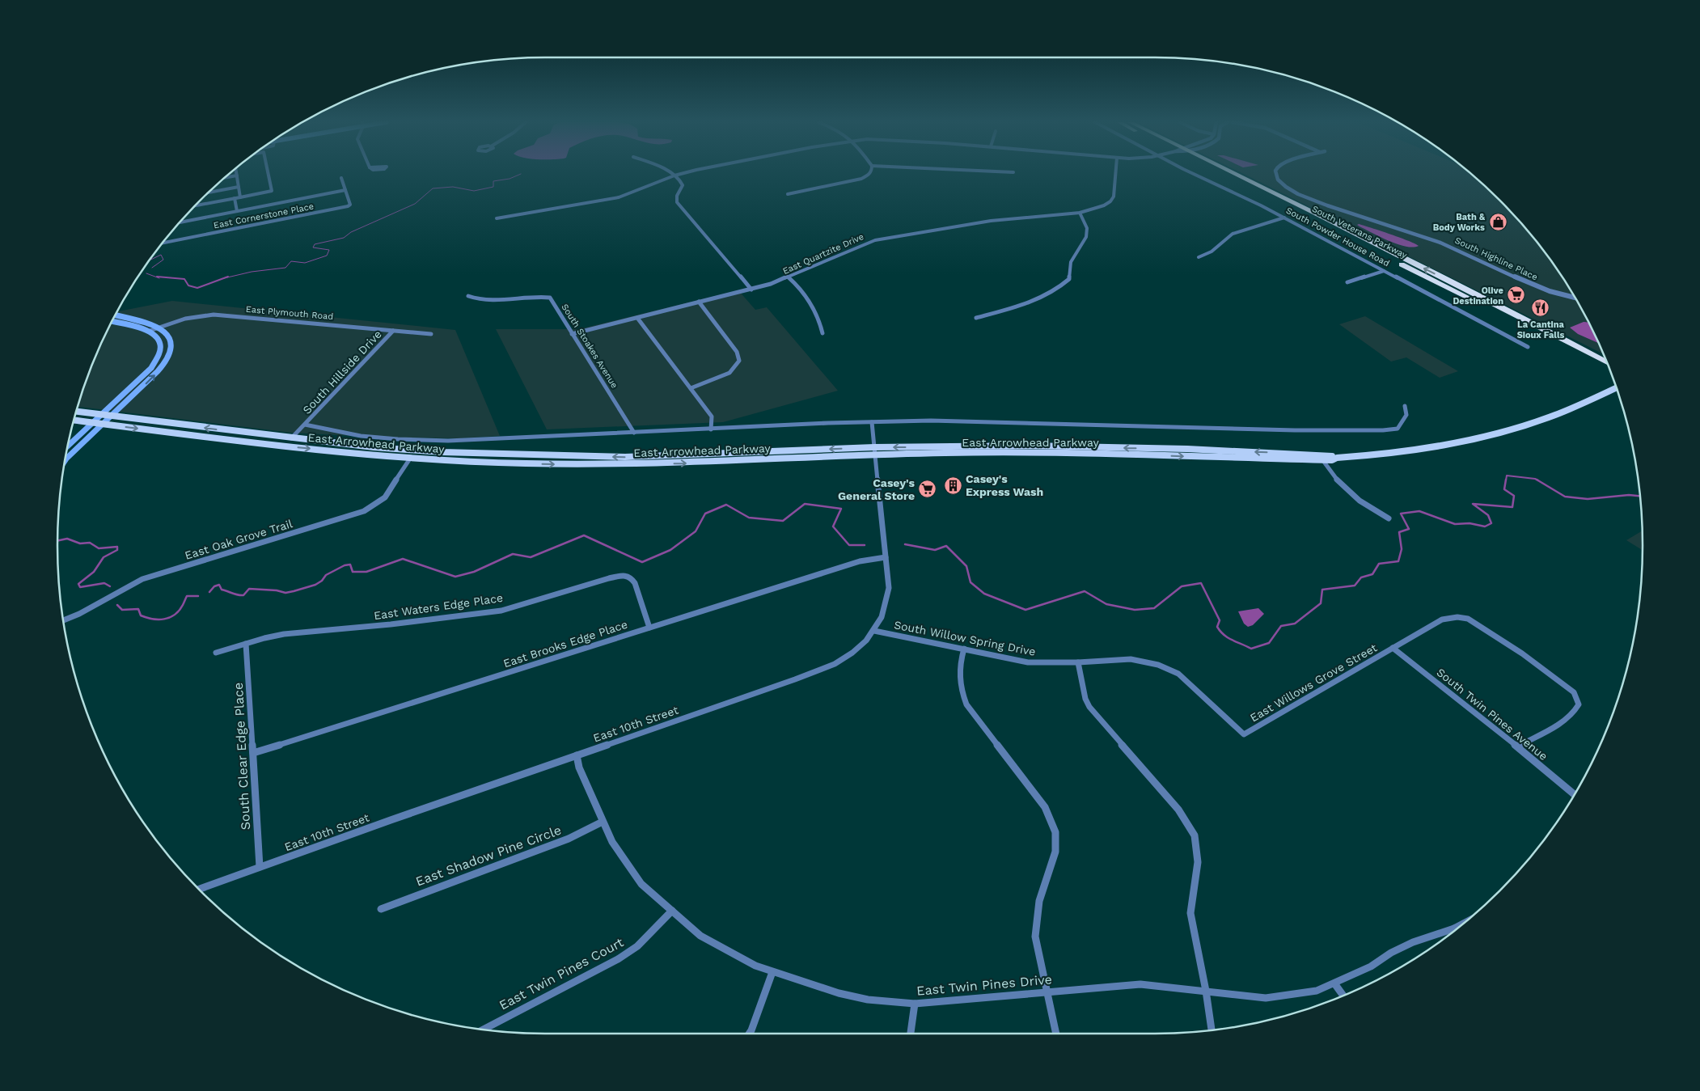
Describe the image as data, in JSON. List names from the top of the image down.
{
  "streets": {
    "highway": ["South Veterans Parkway"],
    "main road": ["East Arrowhead Parkway"],
    "street": [
      "East Cornerstone Place",
      "South Powder House Road",
      "East Quartzite Drive",
      "South Highline Place",
      "East Plymouth Road",
      "South Stoakes Avenue",
      "South Hillside Drive",
      "East Oak Grove Trail",
      "East Waters Edge Place",
      "South Willow Spring Drive",
      "East Brooks Edge Place",
      "East Willows Grove Street",
      "South Twin Pines Avenue",
      "East 10th Street",
      "South Clear Edge Place",
      "East Shadow Pine Circle",
      "East Twin Pines Court",
      "East Twin Pines Drive"
    ]
  },
  "crossings": [
    ["East Quartzite Drive", "South Stoakes Avenue"],
    ["East Plymouth Road", "South Hillside Drive"],
    ["South Stoakes Avenue", "East Arrowhead Parkway"],
    ["South Hillside Drive", "East Arrowhead Parkway"],
    ["East Arrowhead Parkway", "East Oak Grove Trail"],
    ["East Arrowhead Parkway", "East 10th Street"],
    ["East Waters Edge Place", "East Brooks Edge Place"],
    ["East Waters Edge Place", "South Clear Edge Place"],
    ["South Willow Spring Drive", "East Willows Grove Street"],
    ["South Willow Spring Drive", "East 10th Street"],
    ["East Brooks Edge Place", "East 10th Street"],
    ["East Brooks Edge Place", "South Clear Edge Place"],
    ["East Willows Grove Street", "South Twin Pines Avenue"],
    ["East 10th Street", "South Clear Edge Place"],
    ["East 10th Street", "East Twin Pines Drive"],
    ["East Shadow Pine Circle", "East Twin Pines Drive"],
    ["East Twin Pines Court", "East Twin Pines Drive"]
  ],
  "places": {
    "shop": ["Bath & Body Works"],
    "supermarket": ["Olive Destination", "Casey's General Store"],
    "restaurant": ["La Cantina Sioux Falls"],
    "building": ["Casey's Express Wash"]
  }
}
